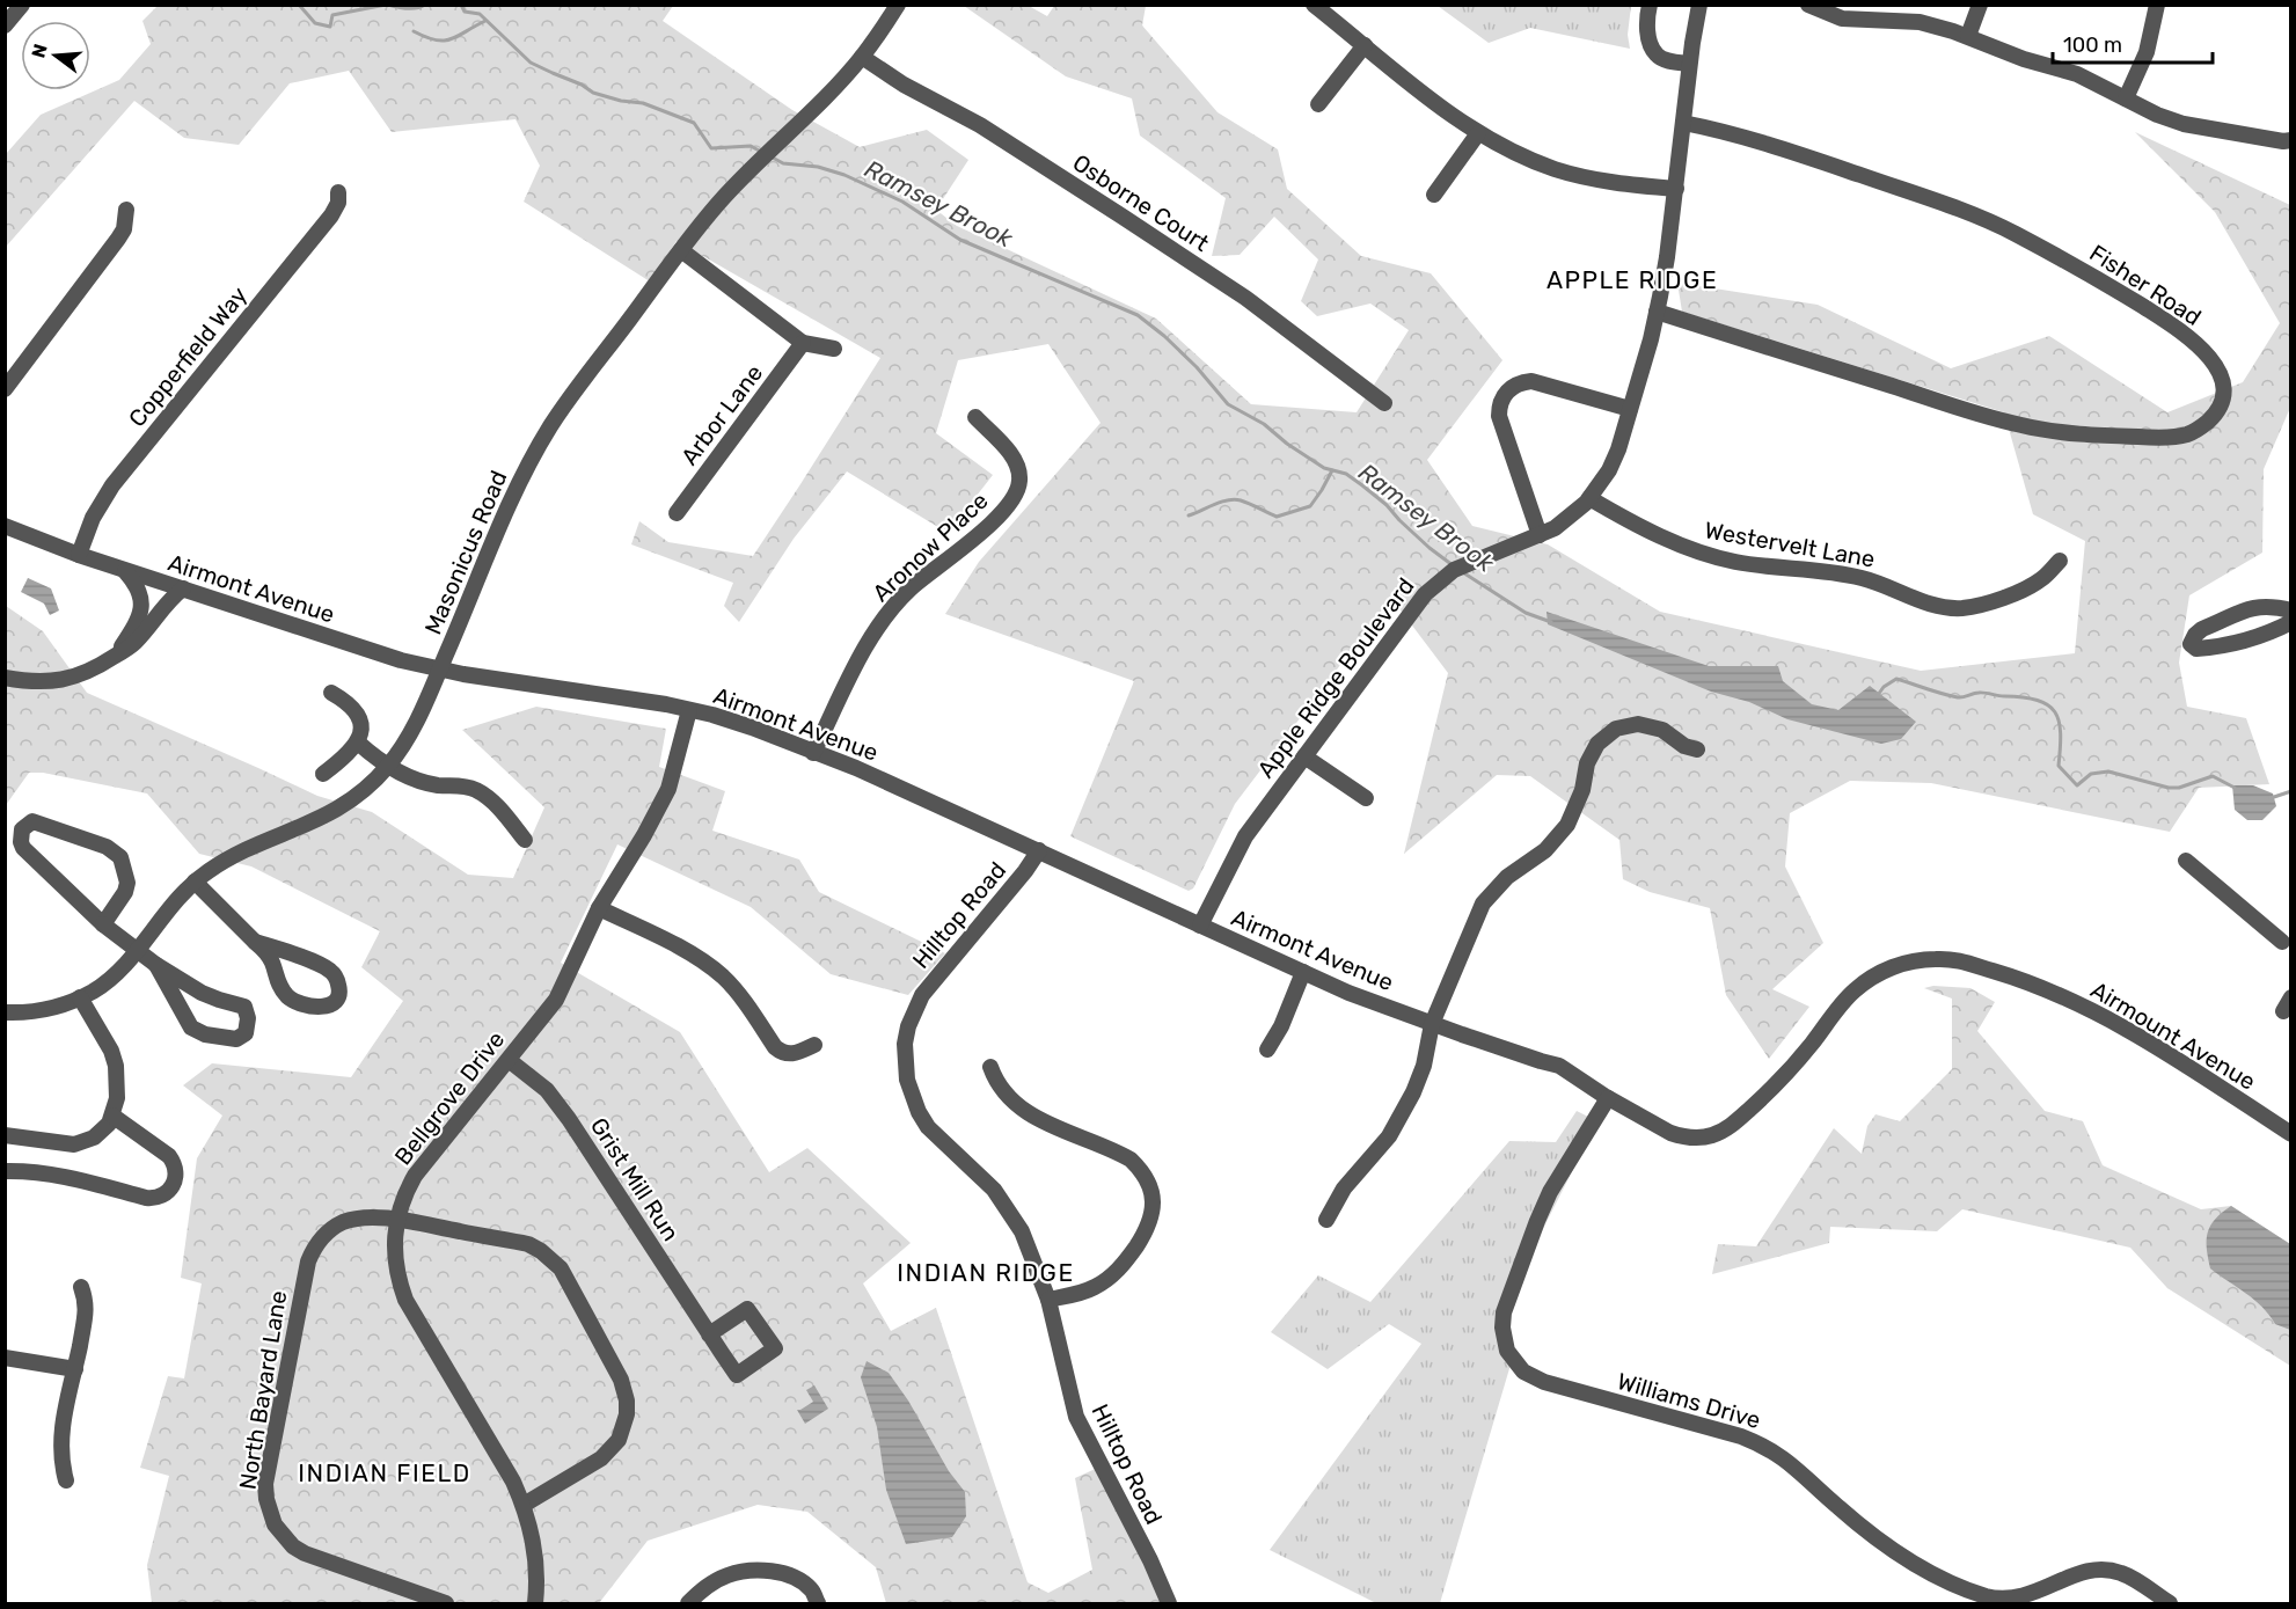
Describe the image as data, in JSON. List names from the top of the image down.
{
  "streets": {
    "street": [
      "Osborne Court",
      "Fisher Road",
      "Copperfield Way",
      "Arbor Lane",
      "Westervelt Lane",
      "Aronow Place",
      "Masonicus Road",
      "Airmont Avenue",
      "Apple Ridge Boulevard",
      "Hilltop Road",
      "Airmount Avenue",
      "Bellgrove Drive",
      "Grist Mill Run",
      "North Bayard Lane",
      "Williams Drive"
    ]
  },
  "crossings": [
    ["Osborne Court", "Masonicus Road"],
    ["Fisher Road", "Apple Ridge Boulevard"],
    ["Copperfield Way", "Airmont Avenue"],
    ["Westervelt Lane", "Apple Ridge Boulevard"],
    ["Aronow Place", "Airmont Avenue"],
    ["Masonicus Road", "Airmont Avenue"],
    ["Airmont Avenue", "Apple Ridge Boulevard"],
    ["Airmont Avenue", "Hilltop Road"],
    ["Airmont Avenue", "Airmount Avenue"],
    ["Airmont Avenue", "Bellgrove Drive"],
    ["Airmount Avenue", "Williams Drive"],
    ["Bellgrove Drive", "Grist Mill Run"],
    ["Bellgrove Drive", "North Bayard Lane"]
  ],
  "districts": ["APPLE RIDGE", "INDIAN RIDGE", "INDIAN FIELD"],
  "water": ["Ramsey Brook"],
  "scale_bar": "100 m",
  "north": "left"
}
